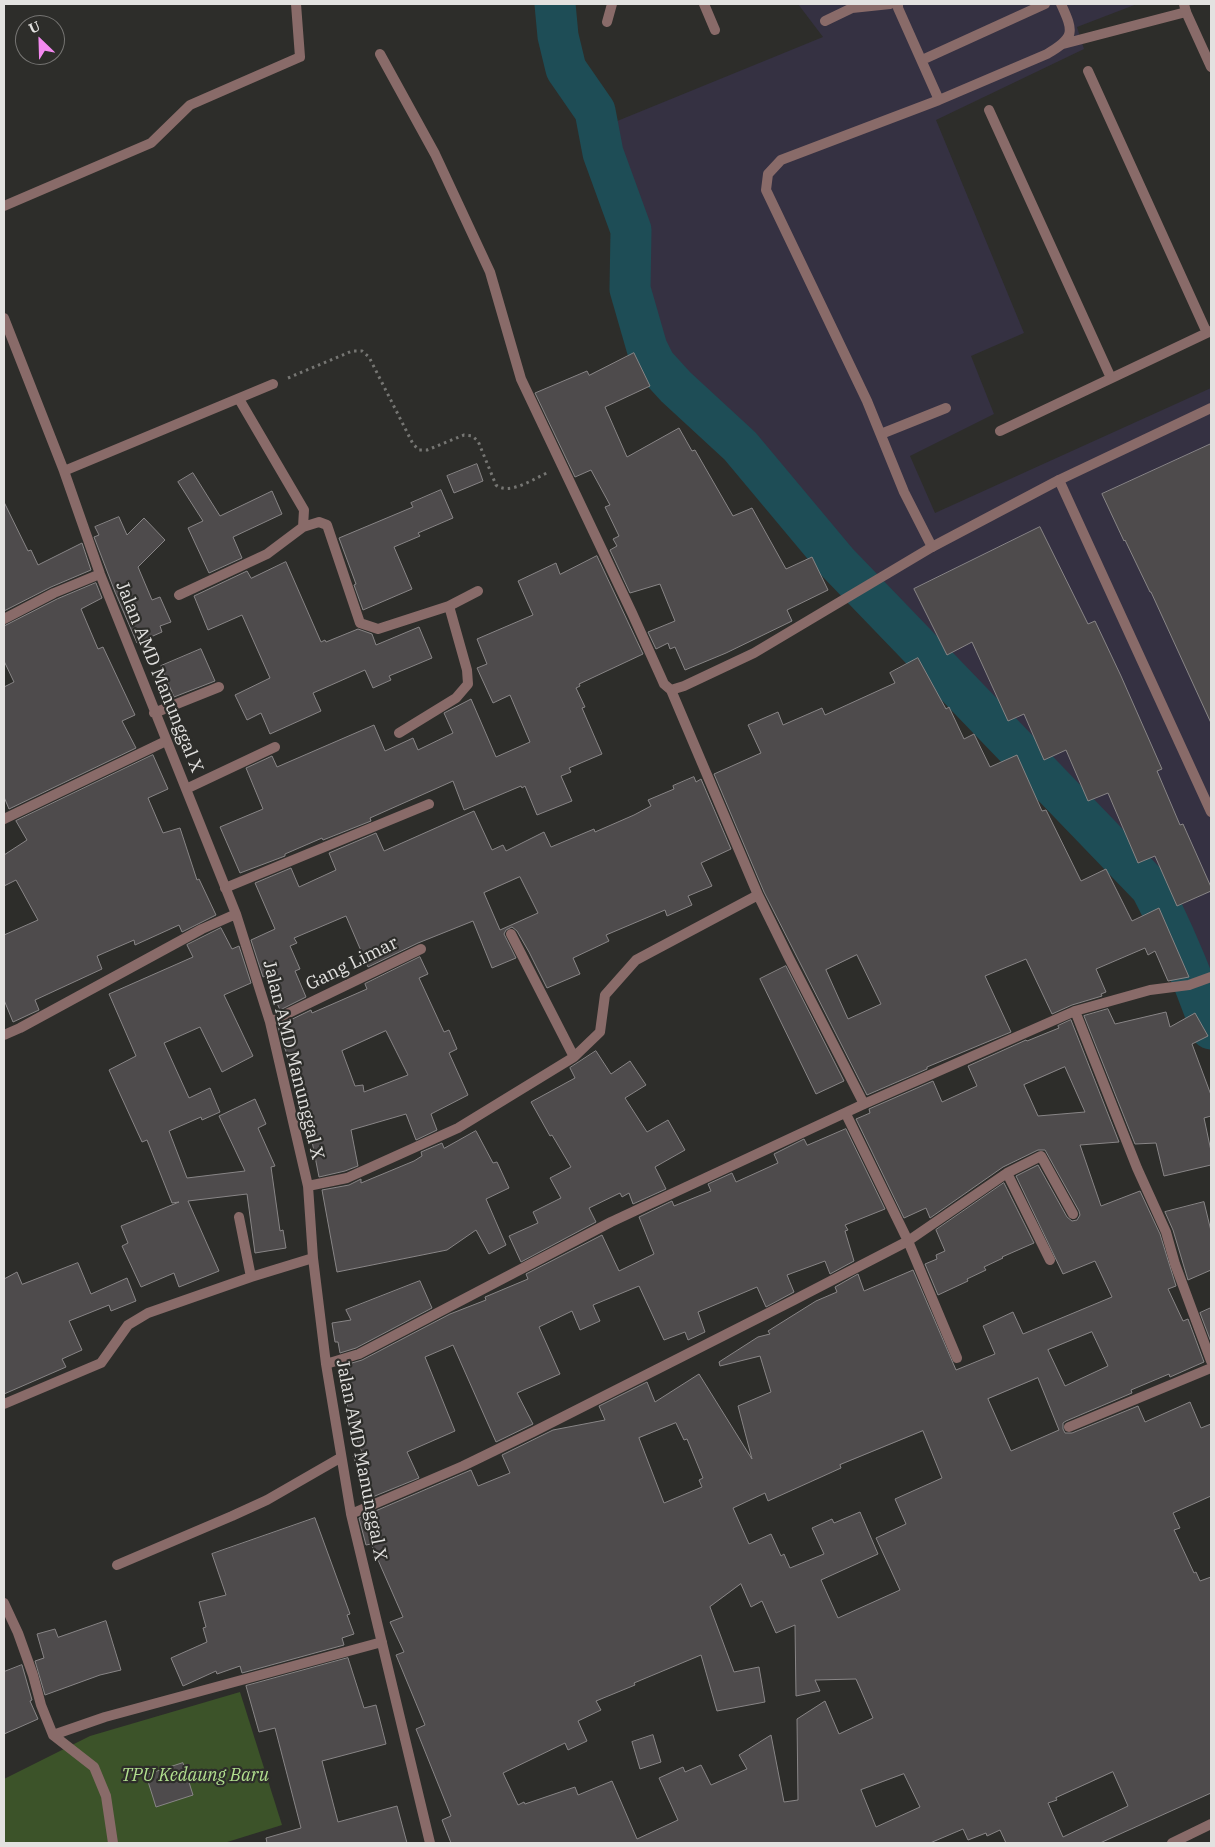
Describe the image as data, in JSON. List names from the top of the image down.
{
  "streets": {
    "street": ["Jalan AMD Manunggal X", "Gang Limar"]
  },
  "crossings": [
    ["Jalan AMD Manunggal X", "Gang Limar"]
  ],
  "parks": ["TPU Kedaung Baru"],
  "north": "top left"
}
